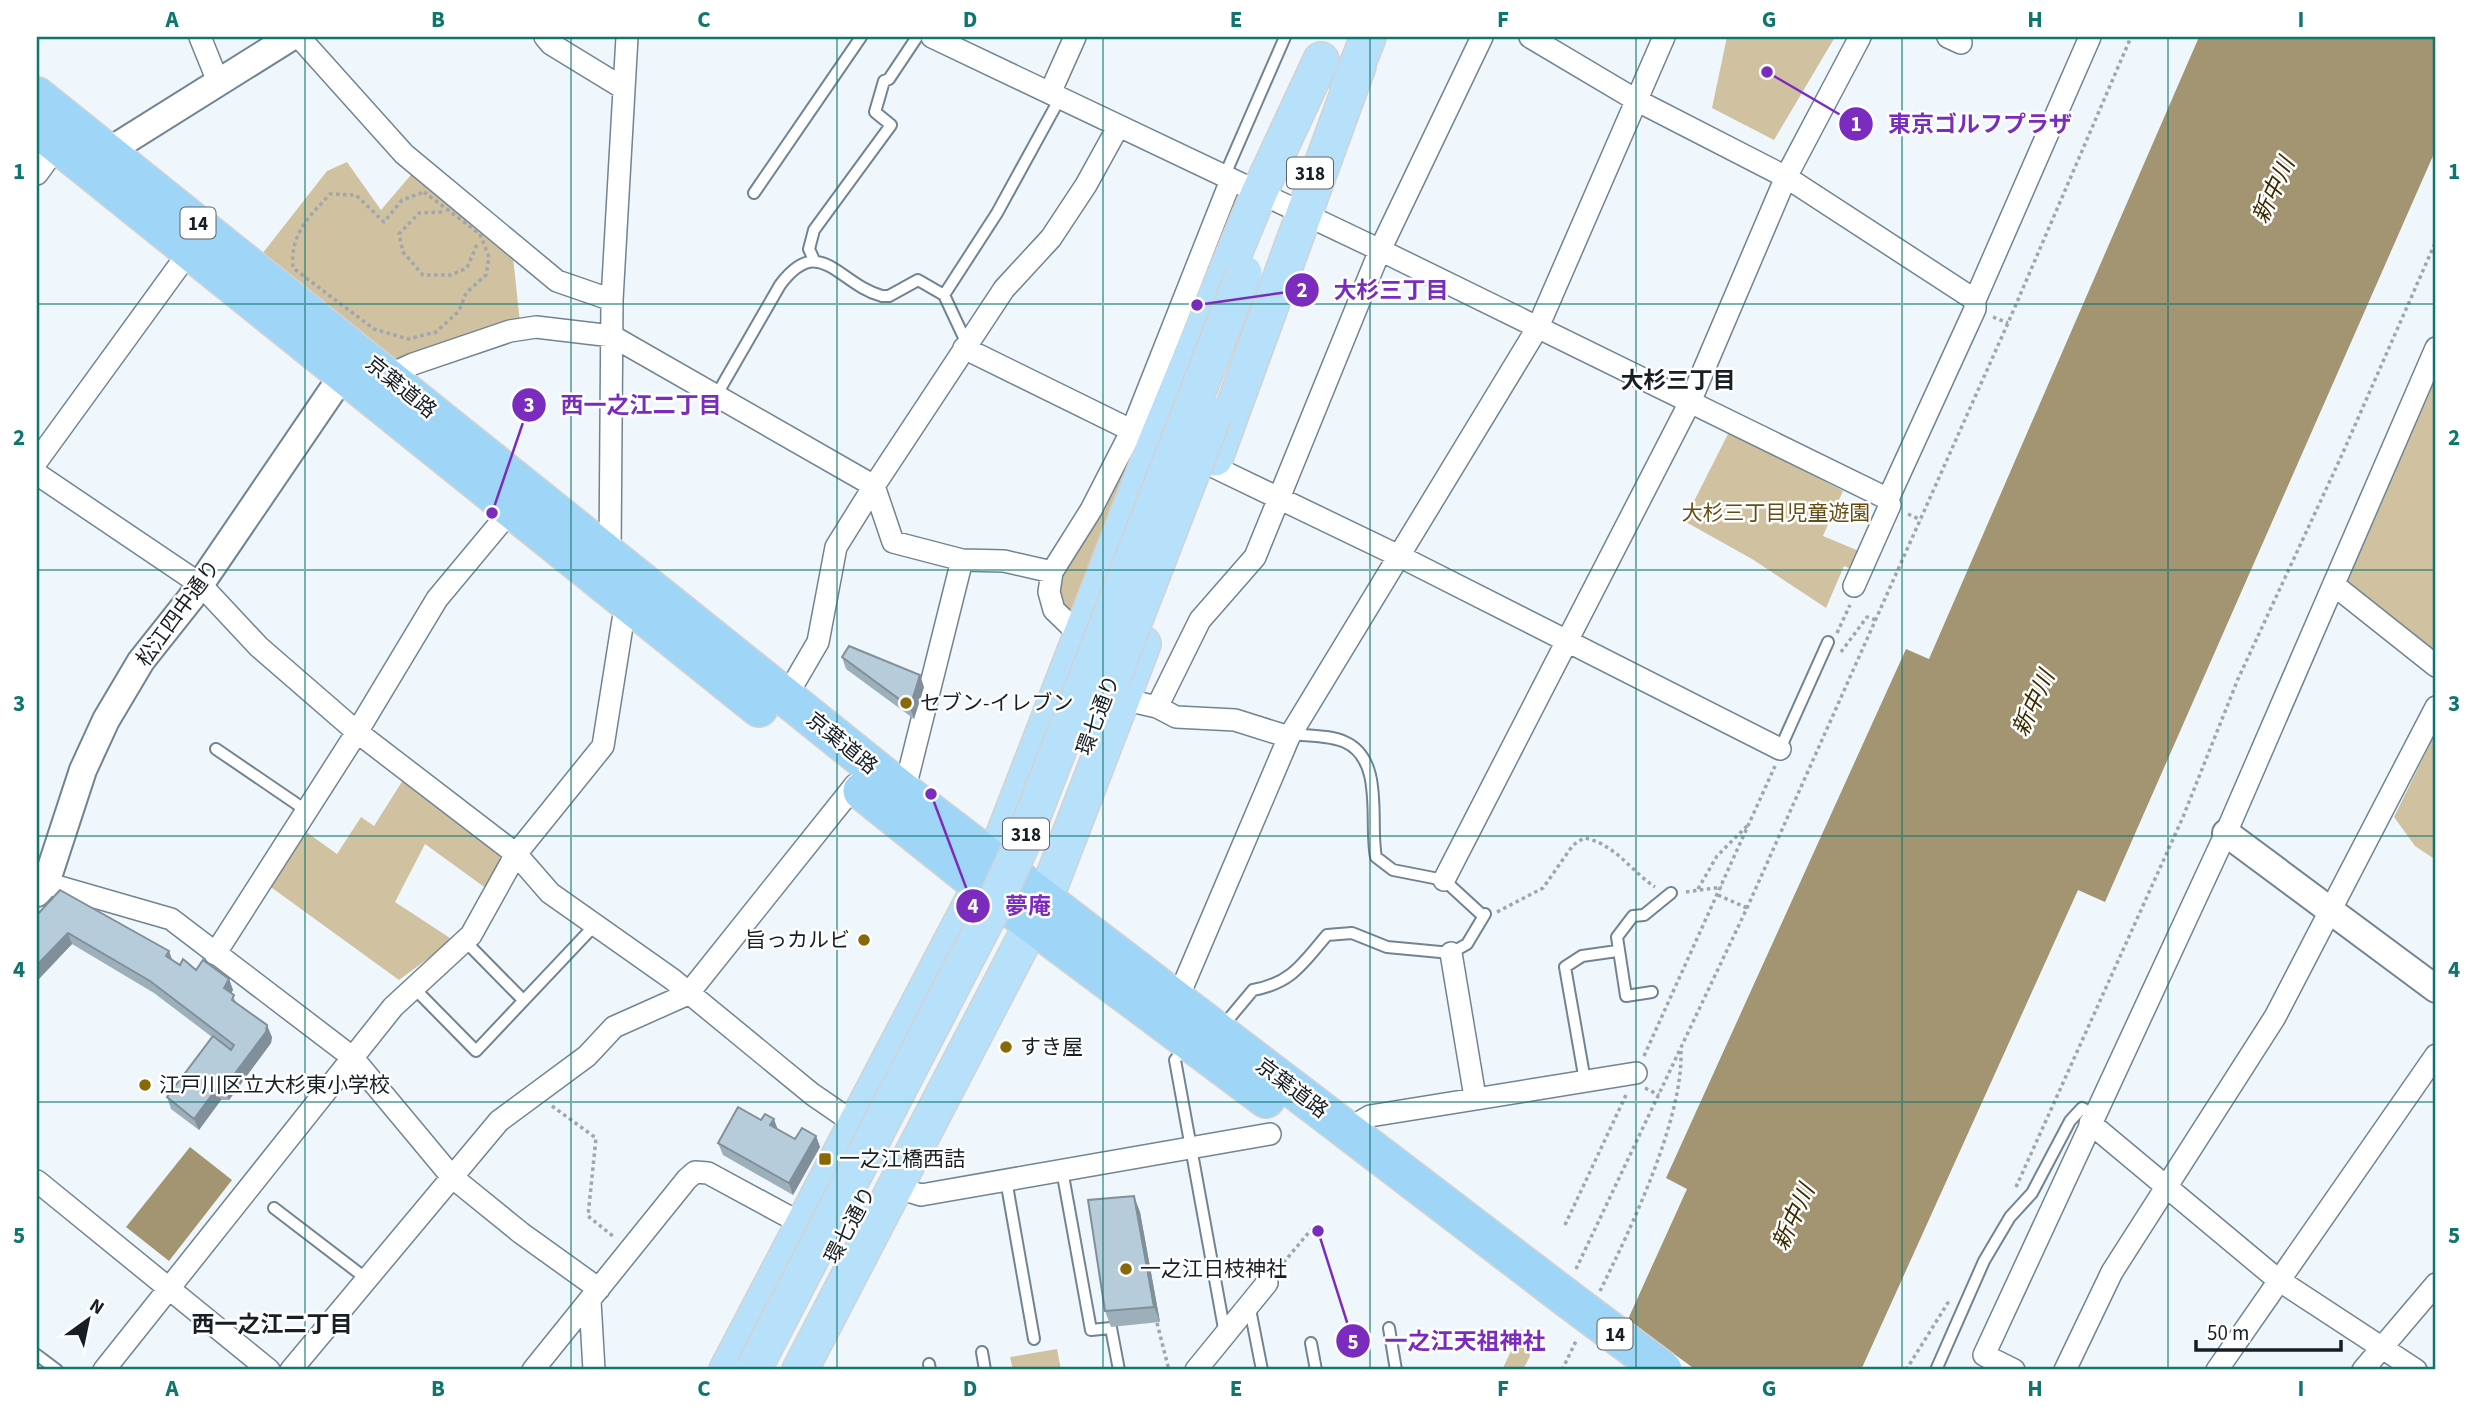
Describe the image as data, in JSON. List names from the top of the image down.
{
  "streets": {
    "highway": ["14", "京葉道路"],
    "main road": ["318", "環七通り"],
    "street": ["松江四中通り"]
  },
  "crossings": [
    ["318", "京葉道路"],
    ["318", "環七通り"],
    ["京葉道路", "松江四中通り"]
  ],
  "districts": ["大杉三丁目", "西一之江二丁目"],
  "water": ["新中川"],
  "parks": ["大杉三丁目児童遊園"],
  "places": {
    "other": [
      "東京ゴルフプラザ",
      "大杉三丁目",
      "西一之江二丁目",
      "セブン-イレブン",
      "夢庵",
      "旨っカルビ",
      "すき屋",
      "江戸川区立大杉東小学校",
      "一之江天祖神社",
      "一之江日枝神社"
    ],
    "transit": ["一之江橋西詰"]
  },
  "scale_bar": "50 m",
  "north": "top right",
  "grid": {
    "columns": [
      "A",
      "B",
      "C",
      "D",
      "E",
      "F",
      "G",
      "H",
      "I"
    ],
    "rows": [
      "1",
      "2",
      "3",
      "4",
      "5"
    ]
  }
}
